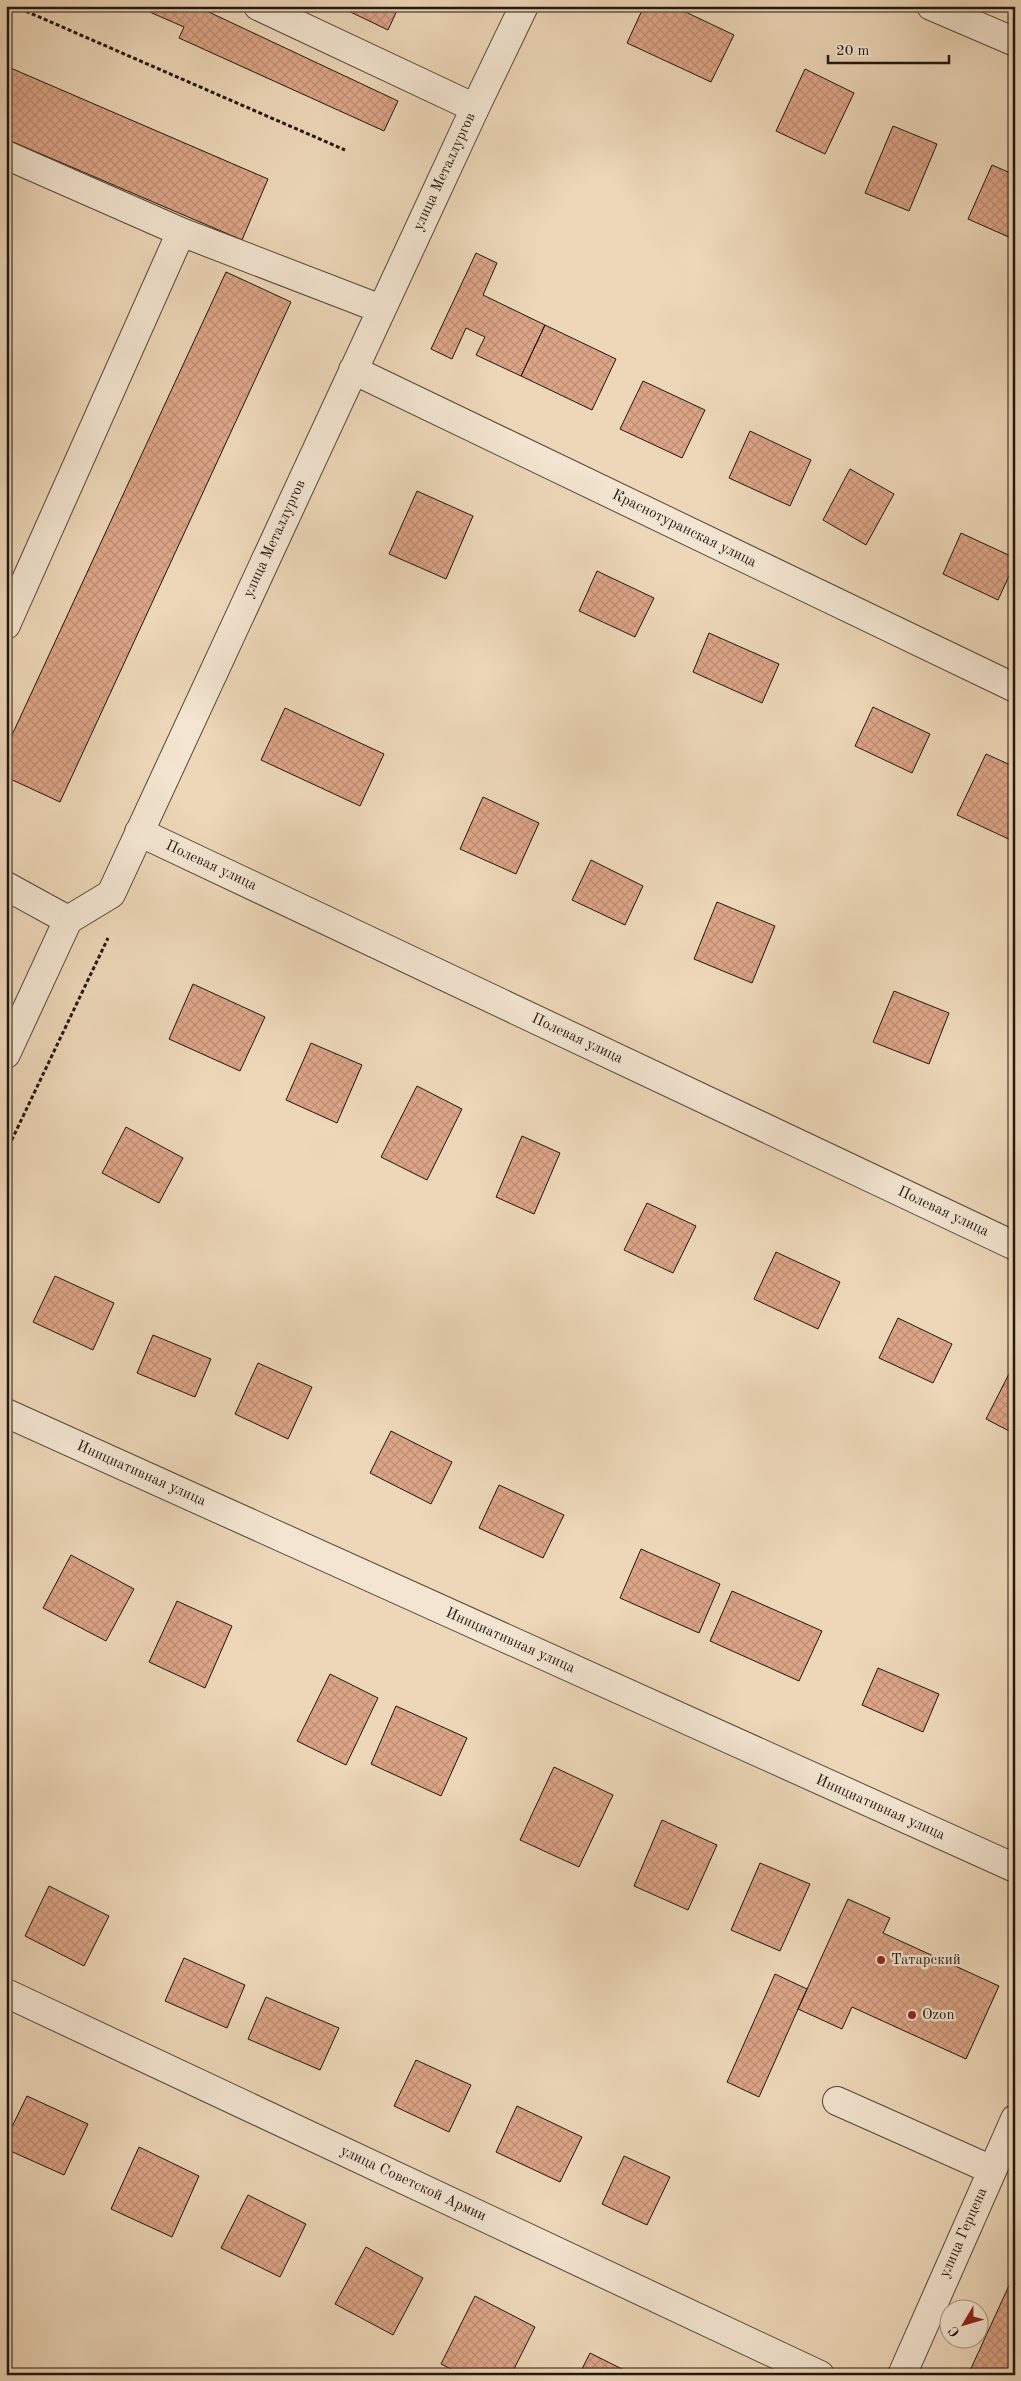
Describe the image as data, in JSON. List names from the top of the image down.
{
  "streets": {
    "street": [
      "улица Металлургов",
      "Краснотуранская улица",
      "Полевая улица",
      "Инициативная улица",
      "улица Советской Армии",
      "улица Герцена"
    ]
  },
  "crossings": [
    ["улица Металлургов", "Краснотуранская улица"],
    ["улица Металлургов", "Полевая улица"]
  ],
  "places": ["Татарский", "Ozon"],
  "scale_bar": "20 m",
  "north": "bottom left"
}
